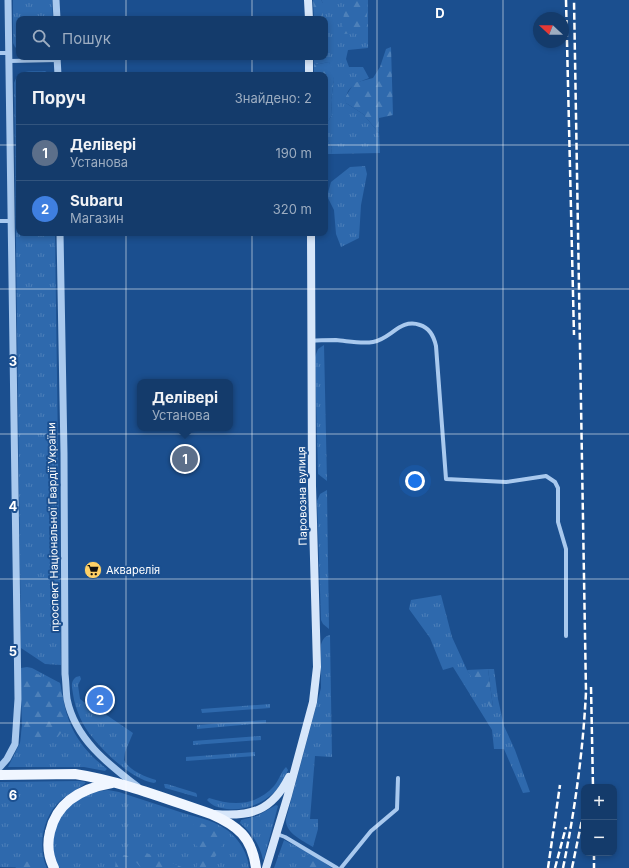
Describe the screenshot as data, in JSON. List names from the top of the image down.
{
  "streets": {
    "main road": ["Паровозна вулиця"],
    "street": ["проспект Національної Гвардії України"]
  },
  "places": {
    "supermarket": ["Акварелія"]
  },
  "north": "left",
  "page": {
    "search": "Пошук",
    "heading": ["Поруч", "Знайдено: 2"],
    "list": [
      {
        "mark": "1",
        "name": "Делівері",
        "note": "Установа",
        "value": "190 m"
      },
      {
        "mark": "2",
        "name": "Subaru",
        "note": "Магазин",
        "value": "320 m"
      }
    ],
    "popup": ["Делівері", "Установа"],
    "pins": ["1", "2"],
    "map_buttons": ["+", "−"]
  },
  "grid": {
    "columns": ["D"],
    "rows": [
      "3",
      "4",
      "5",
      "6"
    ]
  }
}
